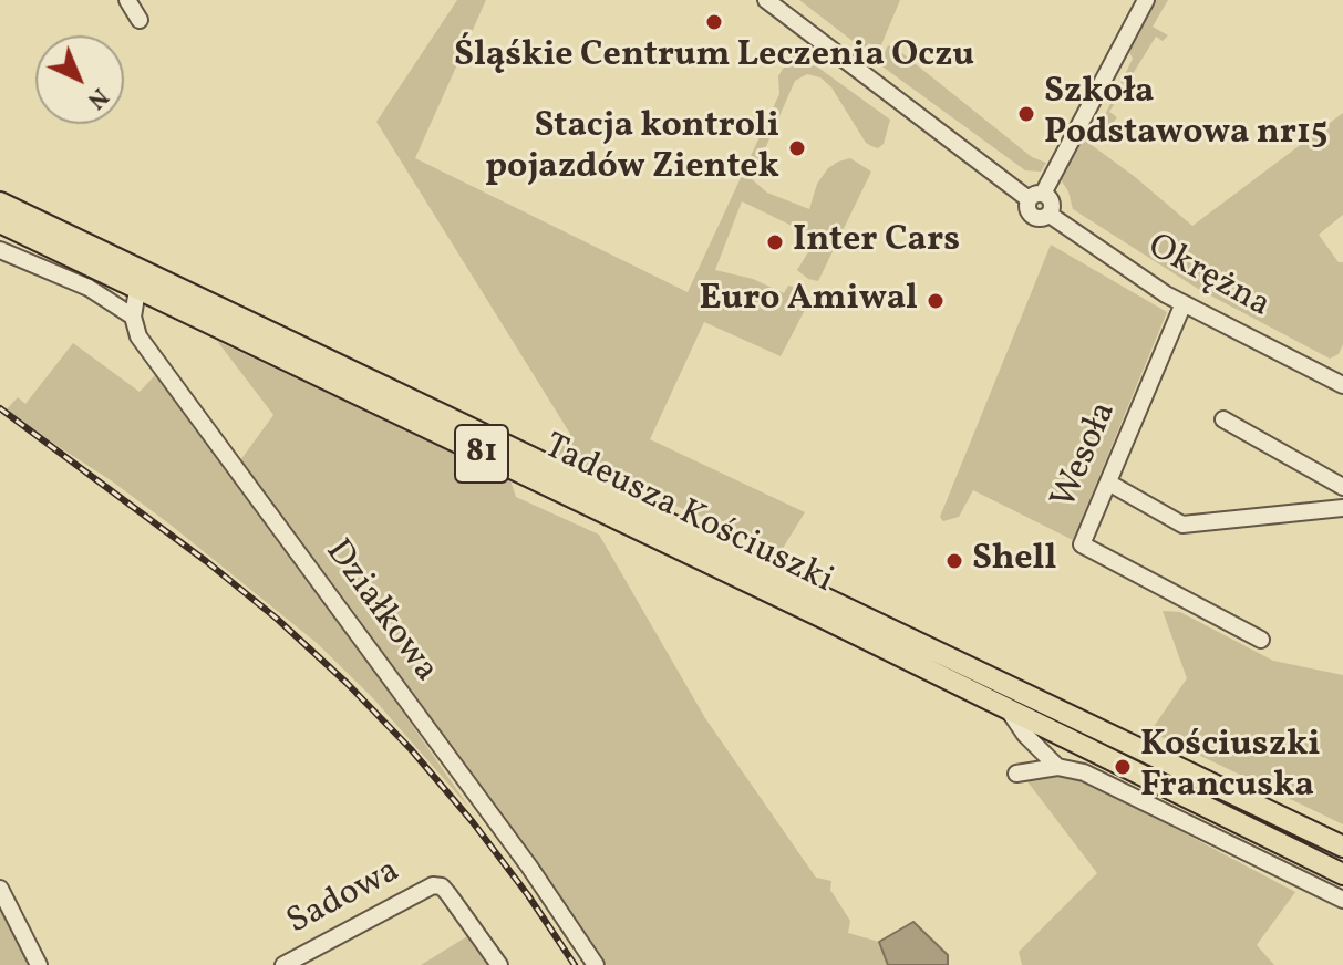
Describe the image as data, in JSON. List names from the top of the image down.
{
  "streets": {
    "main road": ["81", "Tadeusza Kościuszki"],
    "street": [
      "Okrężna",
      "Wesoła",
      "Działkowa",
      "Sadowa"
    ]
  },
  "crossings": [
    ["Okrężna", "Wesoła"]
  ],
  "places": [
    "Śląśkie Centrum Leczenia Oczu",
    "Szkoła Podstawowa nr15",
    "Stacja kontroli pojazdów Zientek",
    "Inter Cars",
    "Euro Amiwal",
    "Shell",
    "Kościuszki Francuska"
  ],
  "north": "bottom right"
}
